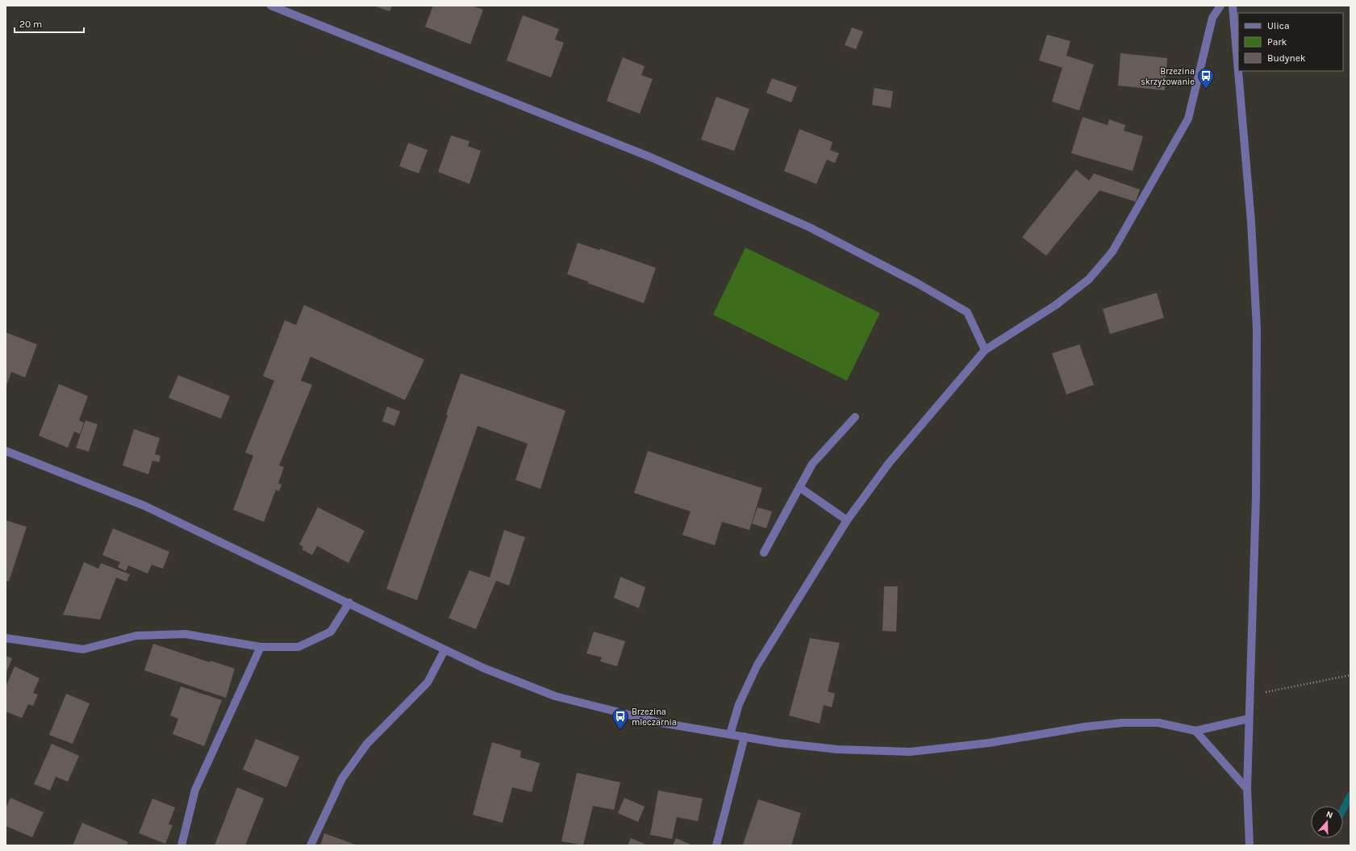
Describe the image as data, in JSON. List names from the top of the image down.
{
  "places": {
    "bus stop": ["Brzezina skrzyżowanie", "Brzezina mleczarnia"]
  },
  "legend": ["Ulica", "Park", "Budynek"],
  "scale_bar": "20 m",
  "north": "top"
}
